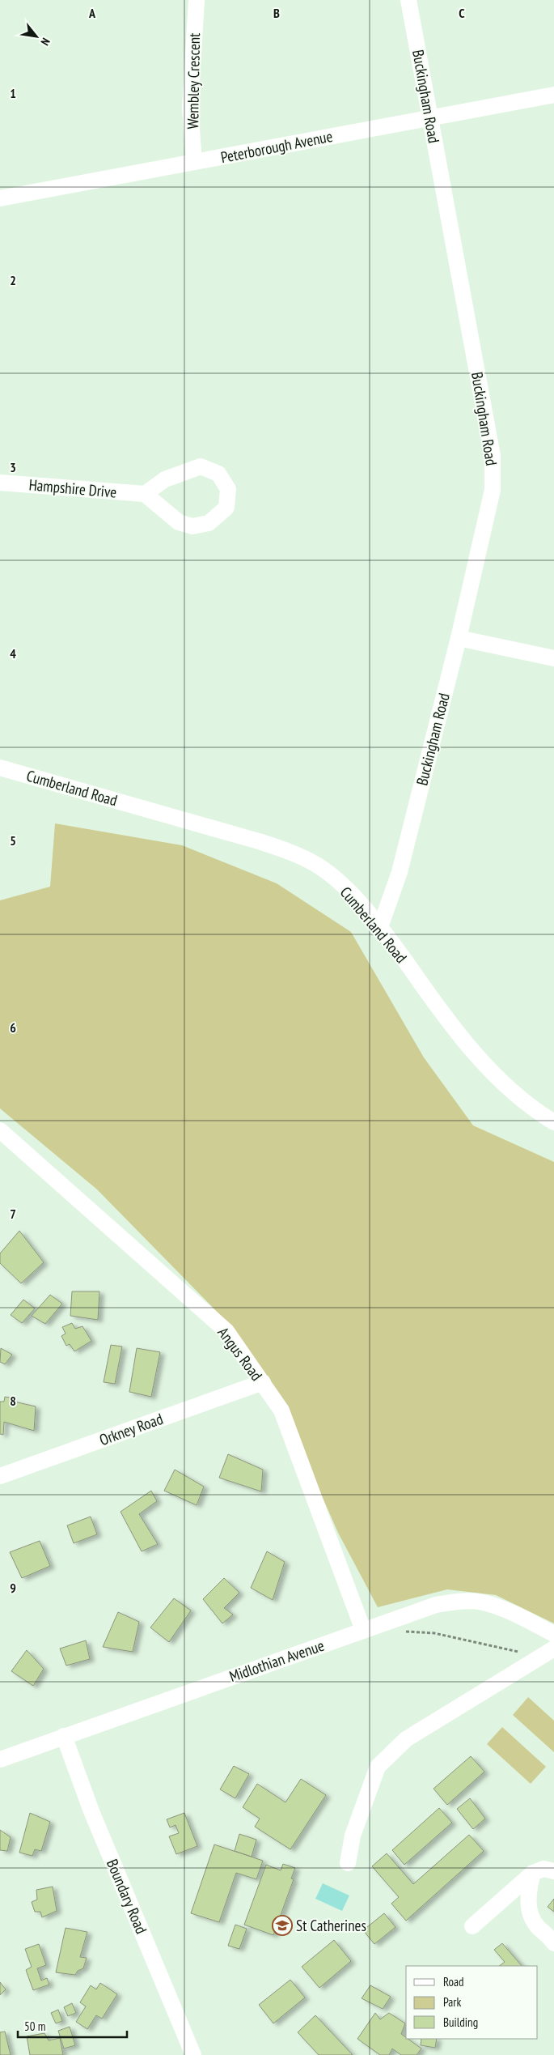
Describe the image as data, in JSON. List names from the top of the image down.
{
  "streets": {
    "street": [
      "Wembley Crescent",
      "Buckingham Road",
      "Peterborough Avenue",
      "Hampshire Drive",
      "Cumberland Road",
      "Angus Road",
      "Orkney Road",
      "Midlothian Avenue",
      "Boundary Road"
    ]
  },
  "crossings": [
    ["Wembley Crescent", "Peterborough Avenue"],
    ["Buckingham Road", "Peterborough Avenue"],
    ["Buckingham Road", "Cumberland Road"],
    ["Angus Road", "Orkney Road"],
    ["Angus Road", "Midlothian Avenue"],
    ["Midlothian Avenue", "Boundary Road"]
  ],
  "places": {
    "school or university": ["St Catherines"]
  },
  "legend": ["Road", "Park", "Building"],
  "scale_bar": "50 m",
  "north": "bottom right",
  "grid": {
    "columns": ["A", "B", "C"],
    "rows": [
      "1",
      "2",
      "3",
      "4",
      "5",
      "6",
      "7",
      "8",
      "9"
    ]
  }
}
